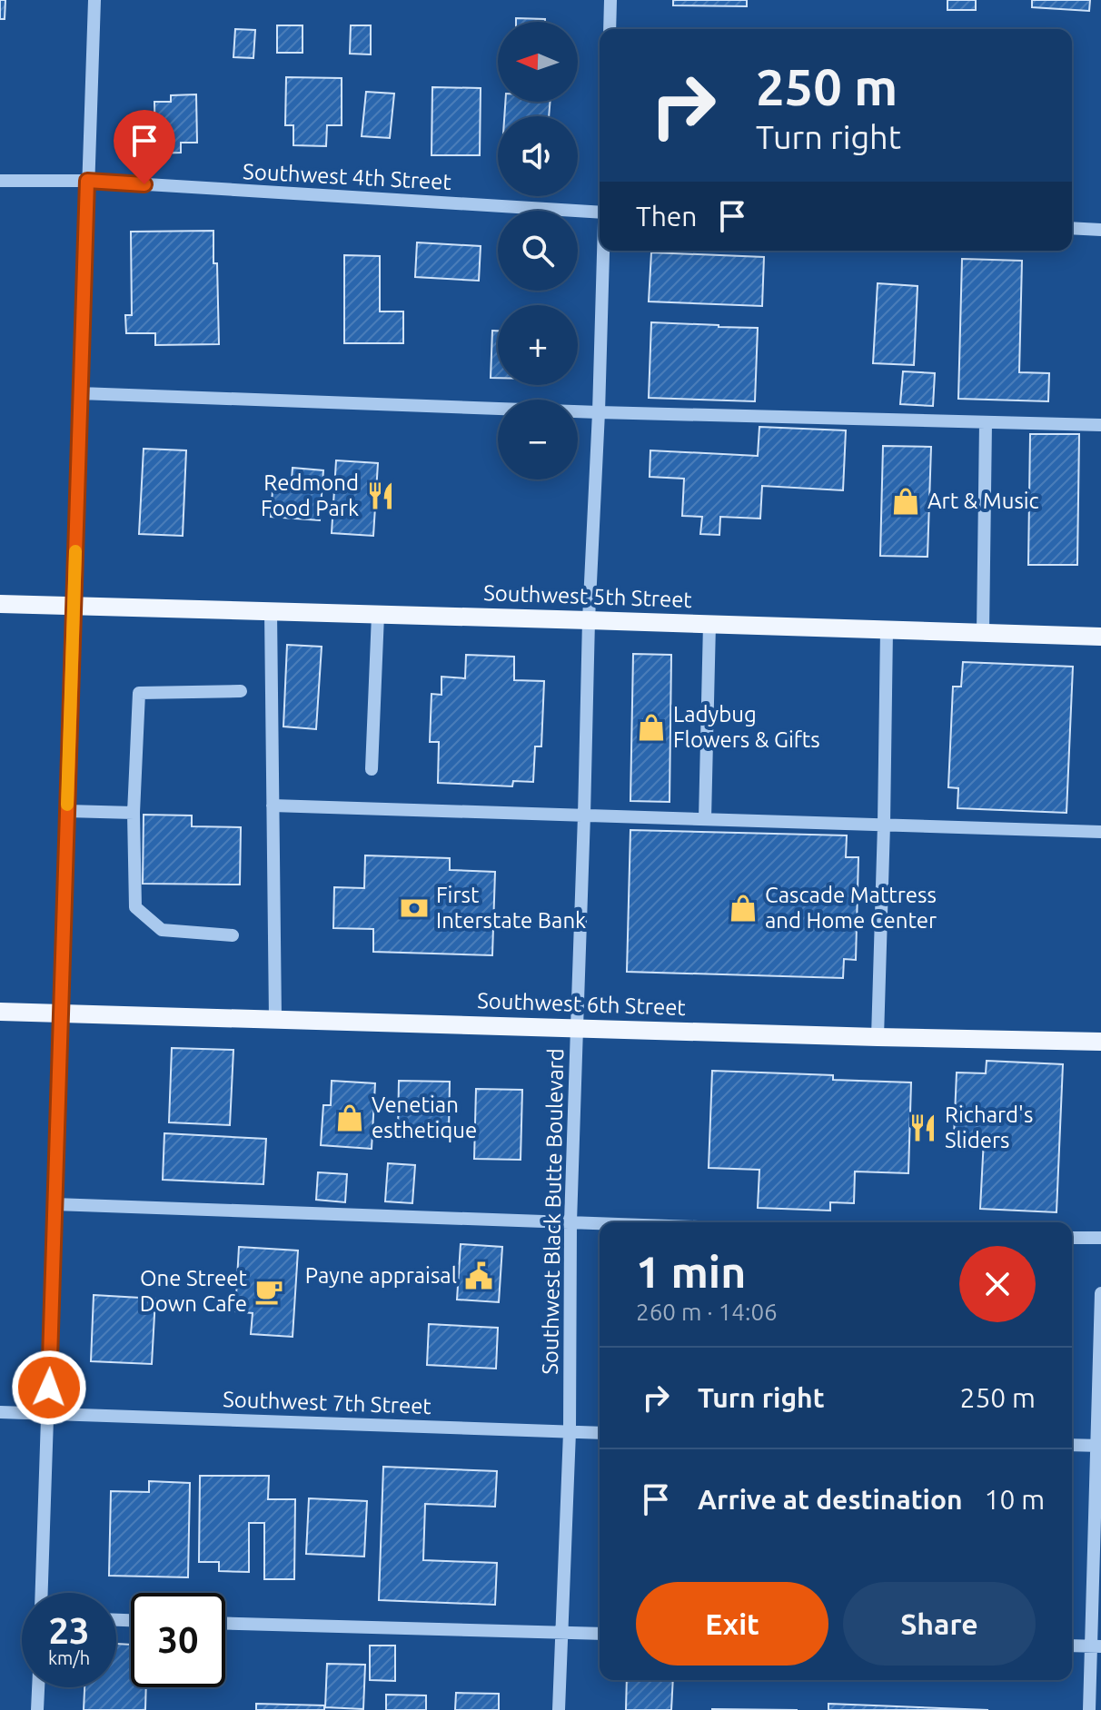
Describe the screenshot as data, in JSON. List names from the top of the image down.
{
  "streets": {
    "main road": ["Southwest 5th Street", "Southwest 6th Street"],
    "street": ["Southwest 4th Street", "Southwest Black Butte Boulevard", "Southwest 7th Street"]
  },
  "crossings": [
    ["Southwest 5th Street", "Southwest Black Butte Boulevard"],
    ["Southwest 6th Street", "Southwest Black Butte Boulevard"],
    ["Southwest Black Butte Boulevard", "Southwest 7th Street"]
  ],
  "places": {
    "restaurant": ["Redmond Food Park", "Richard's Sliders"],
    "shop": [
      "Art & Music",
      "Ladybug Flowers & Gifts",
      "Cascade Mattress and Home Center",
      "Venetian esthetique"
    ],
    "bank": ["First Interstate Bank"],
    "public building": ["Payne appraisal"],
    "cafe": ["One Street Down Cafe"]
  },
  "north": "left",
  "page": {
    "map_buttons": ["+", "−"],
    "turn": ["250 m", "Turn right"],
    "then": "Then",
    "heading": ["1 min", "260 m · 14:06"],
    "list": [
      {
        "name": "Turn right",
        "value": "250 m"
      },
      {
        "name": "Arrive at destination",
        "value": "10 m"
      }
    ],
    "buttons": ["Exit", "Share"],
    "speed": "23 km/h",
    "limit": "30"
  }
}
